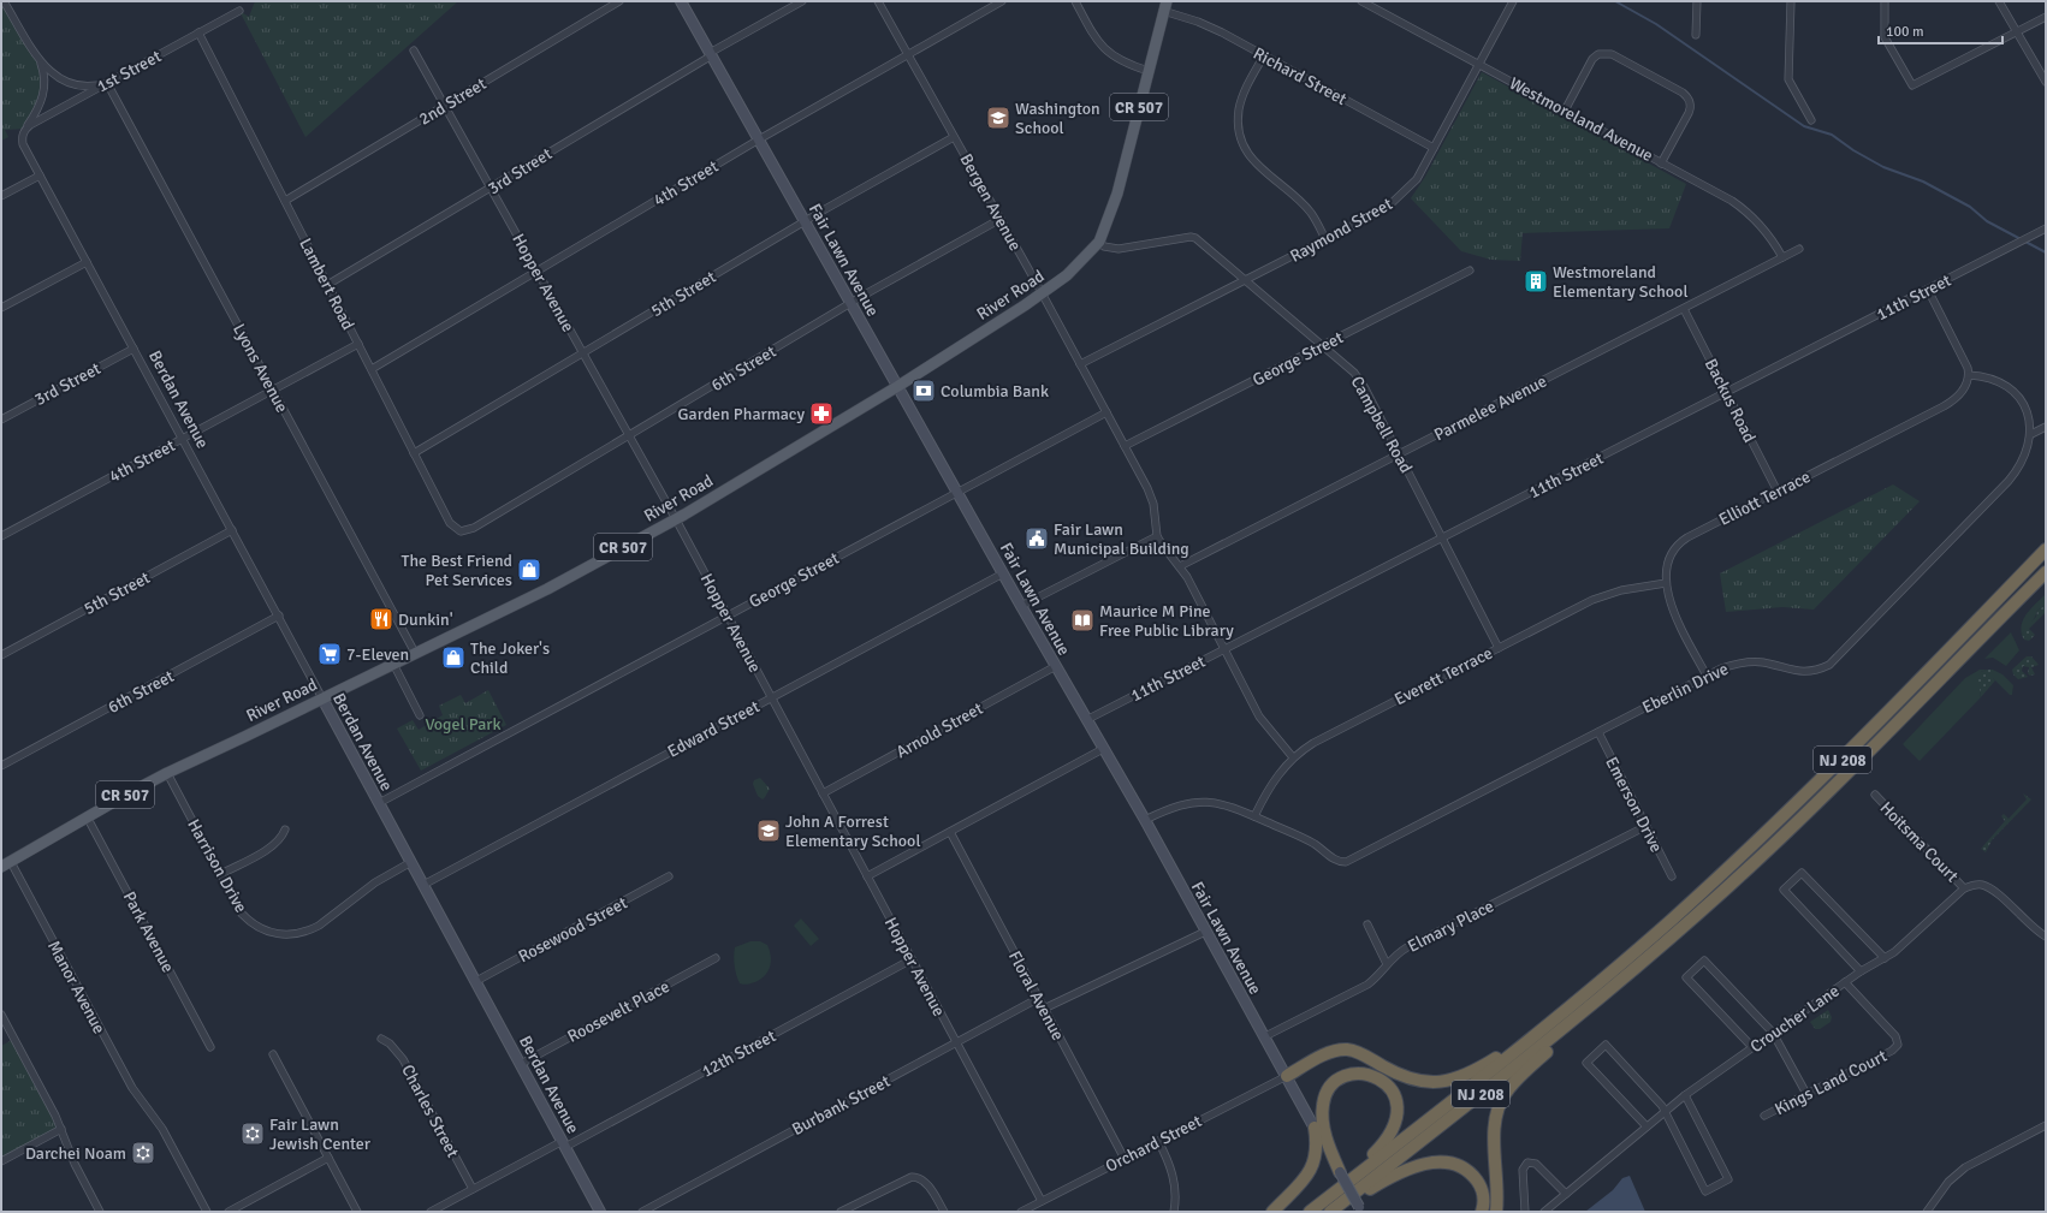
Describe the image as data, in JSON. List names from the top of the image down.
{
  "streets": {
    "highway": ["NJ 208"],
    "main road": [
      "CR 507",
      "Fair Lawn Avenue",
      "River Road",
      "Berdan Avenue"
    ],
    "street": [
      "1st Street",
      "Richard Street",
      "2nd Street",
      "Westmoreland Avenue",
      "3rd Street",
      "4th Street",
      "Bergen Avenue",
      "Raymond Street",
      "Hopper Avenue",
      "Lambert Road",
      "5th Street",
      "11th Street",
      "George Street",
      "Lyons Avenue",
      "6th Street",
      "Backus Road",
      "Parmelee Avenue",
      "Campbell Road",
      "Elliott Terrace",
      "Everett Terrace",
      "Eberlin Drive",
      "Edward Street",
      "Arnold Street",
      "Emerson Drive",
      "Hoitsma Court",
      "Harrison Drive",
      "Elmary Place",
      "Rosewood Street",
      "Park Avenue",
      "Manor Avenue",
      "Floral Avenue",
      "Roosevelt Place",
      "Croucher Lane",
      "12th Street",
      "Kings Land Court",
      "Burbank Street",
      "Charles Street",
      "Orchard Street"
    ]
  },
  "crossings": [
    ["1st Street", "Lambert Road"],
    ["1st Street", "Lyons Avenue"],
    ["1st Street", "Berdan Avenue"],
    ["Richard Street", "Raymond Street"],
    ["Richard Street", "River Road"],
    ["2nd Street", "Hopper Avenue"],
    ["2nd Street", "Lambert Road"],
    ["Westmoreland Avenue", "Raymond Street"],
    ["Westmoreland Avenue", "Parmelee Avenue"],
    ["3rd Street", "Fair Lawn Avenue"],
    ["3rd Street", "Hopper Avenue"],
    ["3rd Street", "Lambert Road"],
    ["3rd Street", "Berdan Avenue"],
    ["4th Street", "Bergen Avenue"],
    ["4th Street", "Fair Lawn Avenue"],
    ["4th Street", "Hopper Avenue"],
    ["4th Street", "Lambert Road"],
    ["4th Street", "Lyons Avenue"],
    ["4th Street", "Berdan Avenue"],
    ["Bergen Avenue", "Raymond Street"],
    ["Bergen Avenue", "5th Street"],
    ["Bergen Avenue", "River Road"],
    ["Bergen Avenue", "George Street"],
    ["Bergen Avenue", "6th Street"],
    ["Raymond Street", "Campbell Road"],
    ["Fair Lawn Avenue", "5th Street"],
    ["Fair Lawn Avenue", "River Road"],
    ["Fair Lawn Avenue", "11th Street"],
    ["Fair Lawn Avenue", "George Street"],
    ["Fair Lawn Avenue", "6th Street"],
    ["Fair Lawn Avenue", "Edward Street"],
    ["Fair Lawn Avenue", "Arnold Street"],
    ["Fair Lawn Avenue", "Elmary Place"],
    ["Fair Lawn Avenue", "Orchard Street"],
    ["Hopper Avenue", "5th Street"],
    ["Hopper Avenue", "River Road"],
    ["Hopper Avenue", "George Street"],
    ["Hopper Avenue", "6th Street"],
    ["Hopper Avenue", "Edward Street"],
    ["Hopper Avenue", "Arnold Street"],
    ["Hopper Avenue", "12th Street"],
    ["Hopper Avenue", "Burbank Street"],
    ["Hopper Avenue", "Orchard Street"],
    ["Lambert Road", "5th Street"],
    ["Lambert Road", "6th Street"],
    ["5th Street", "Berdan Avenue"],
    ["River Road", "Lyons Avenue"],
    ["River Road", "Berdan Avenue"],
    ["River Road", "Campbell Road"],
    ["River Road", "Harrison Drive"],
    ["River Road", "Park Avenue"],
    ["River Road", "Manor Avenue"],
    ["11th Street", "Backus Road"],
    ["11th Street", "Campbell Road"],
    ["George Street", "Berdan Avenue"],
    ["George Street", "Campbell Road"],
    ["6th Street", "Berdan Avenue"],
    ["Berdan Avenue", "Edward Street"],
    ["Berdan Avenue", "Harrison Drive"],
    ["Berdan Avenue", "Rosewood Street"],
    ["Berdan Avenue", "Roosevelt Place"],
    ["Berdan Avenue", "12th Street"],
    ["Backus Road", "Parmelee Avenue"],
    ["Backus Road", "Elliott Terrace"],
    ["Parmelee Avenue", "Campbell Road"],
    ["Campbell Road", "Everett Terrace"],
    ["Elliott Terrace", "Everett Terrace"],
    ["Elliott Terrace", "Eberlin Drive"],
    ["Everett Terrace", "Eberlin Drive"],
    ["Eberlin Drive", "Emerson Drive"],
    ["Emerson Drive", "Elmary Place"],
    ["Hoitsma Court", "Croucher Lane"],
    ["Floral Avenue", "Burbank Street"],
    ["Floral Avenue", "Orchard Street"],
    ["Croucher Lane", "Kings Land Court"],
    ["12th Street", "Charles Street"]
  ],
  "parks": ["Vogel Park"],
  "places": {
    "school or university": ["Washington School", "John A Forrest Elementary School"],
    "building": ["Westmoreland Elementary School"],
    "bank": ["Columbia Bank"],
    "pharmacy": ["Garden Pharmacy"],
    "public building": ["Fair Lawn Municipal Building"],
    "shop": ["The Best Friend Pet Services", "The Joker's Child"],
    "restaurant": ["Dunkin'"],
    "library": ["Maurice M Pine Free Public Library"],
    "supermarket": ["7-Eleven"],
    "synagogue": ["Fair Lawn Jewish Center", "Darchei Noam"]
  },
  "scale_bar": "100 m"
}
